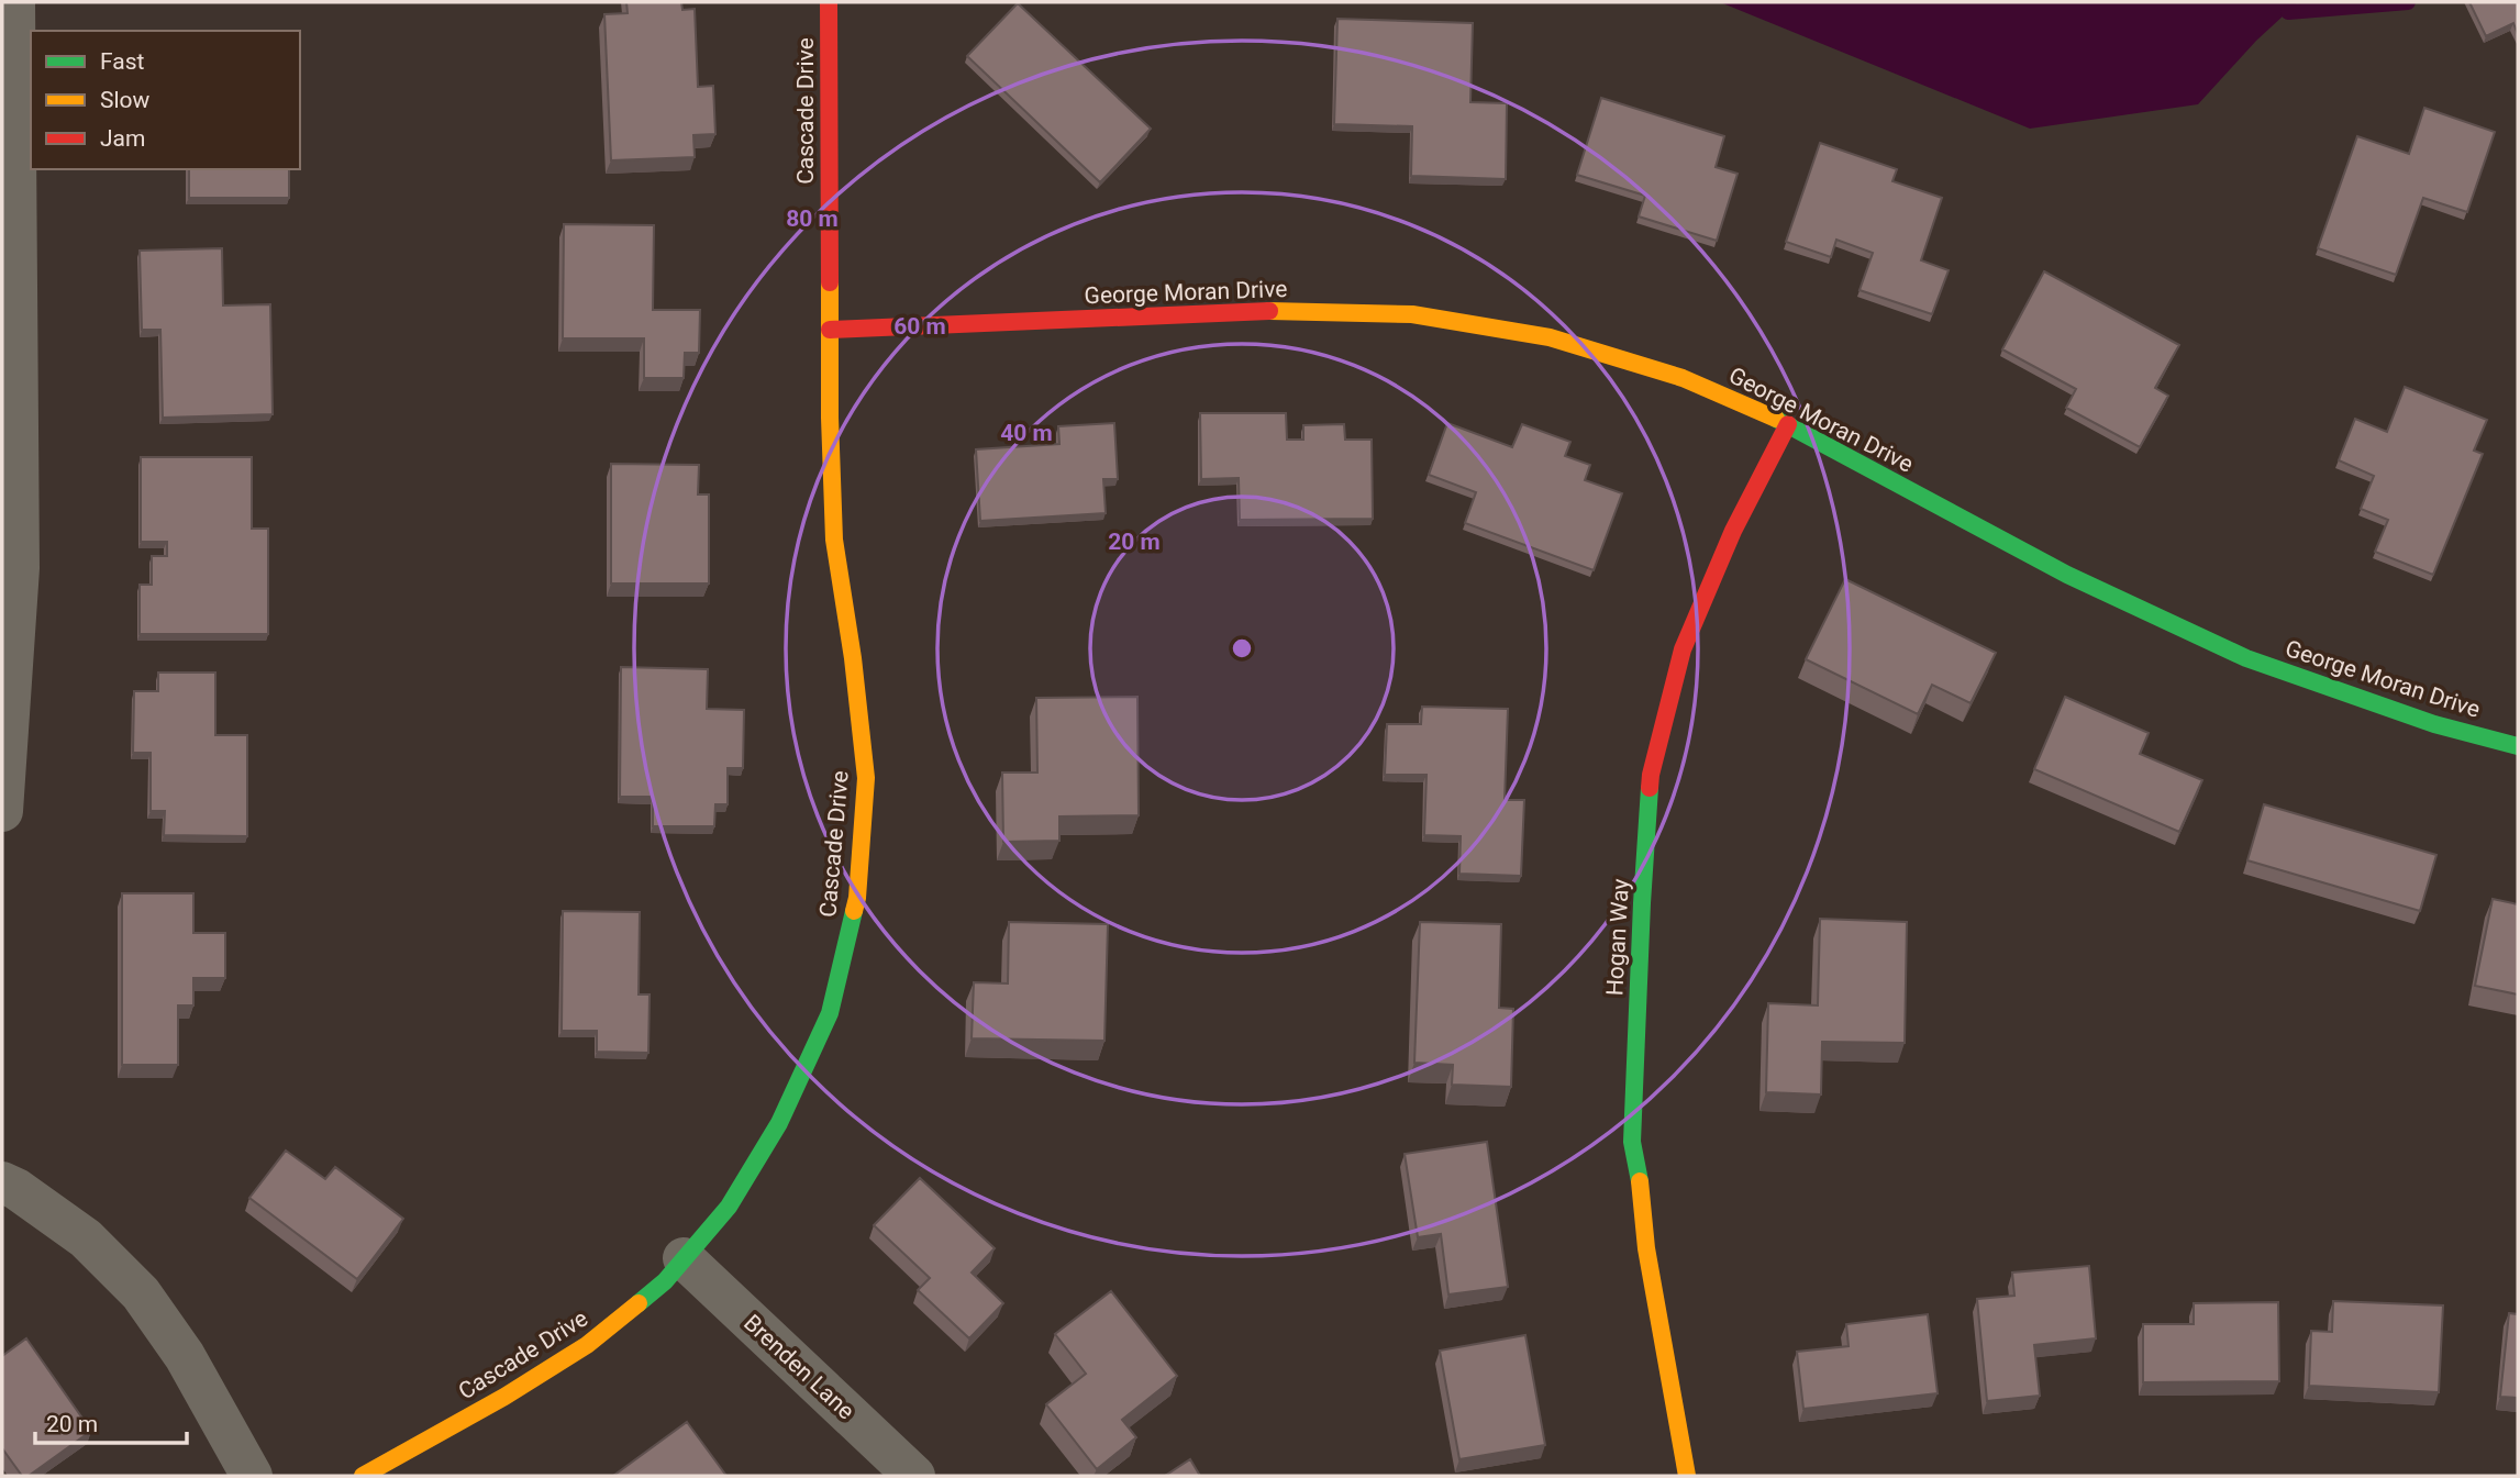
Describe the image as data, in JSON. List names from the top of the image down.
{
  "streets": {
    "street": [
      "Cascade Drive",
      "George Moran Drive",
      "Hogan Way",
      "Brenden Lane"
    ]
  },
  "crossings": [
    ["Cascade Drive", "George Moran Drive"],
    ["Cascade Drive", "Brenden Lane"],
    ["George Moran Drive", "Hogan Way"]
  ],
  "legend": ["Fast", "Slow", "Jam"],
  "scale_bar": "20 m",
  "rings": [
    "80 m",
    "60 m",
    "40 m",
    "20 m"
  ]
}
